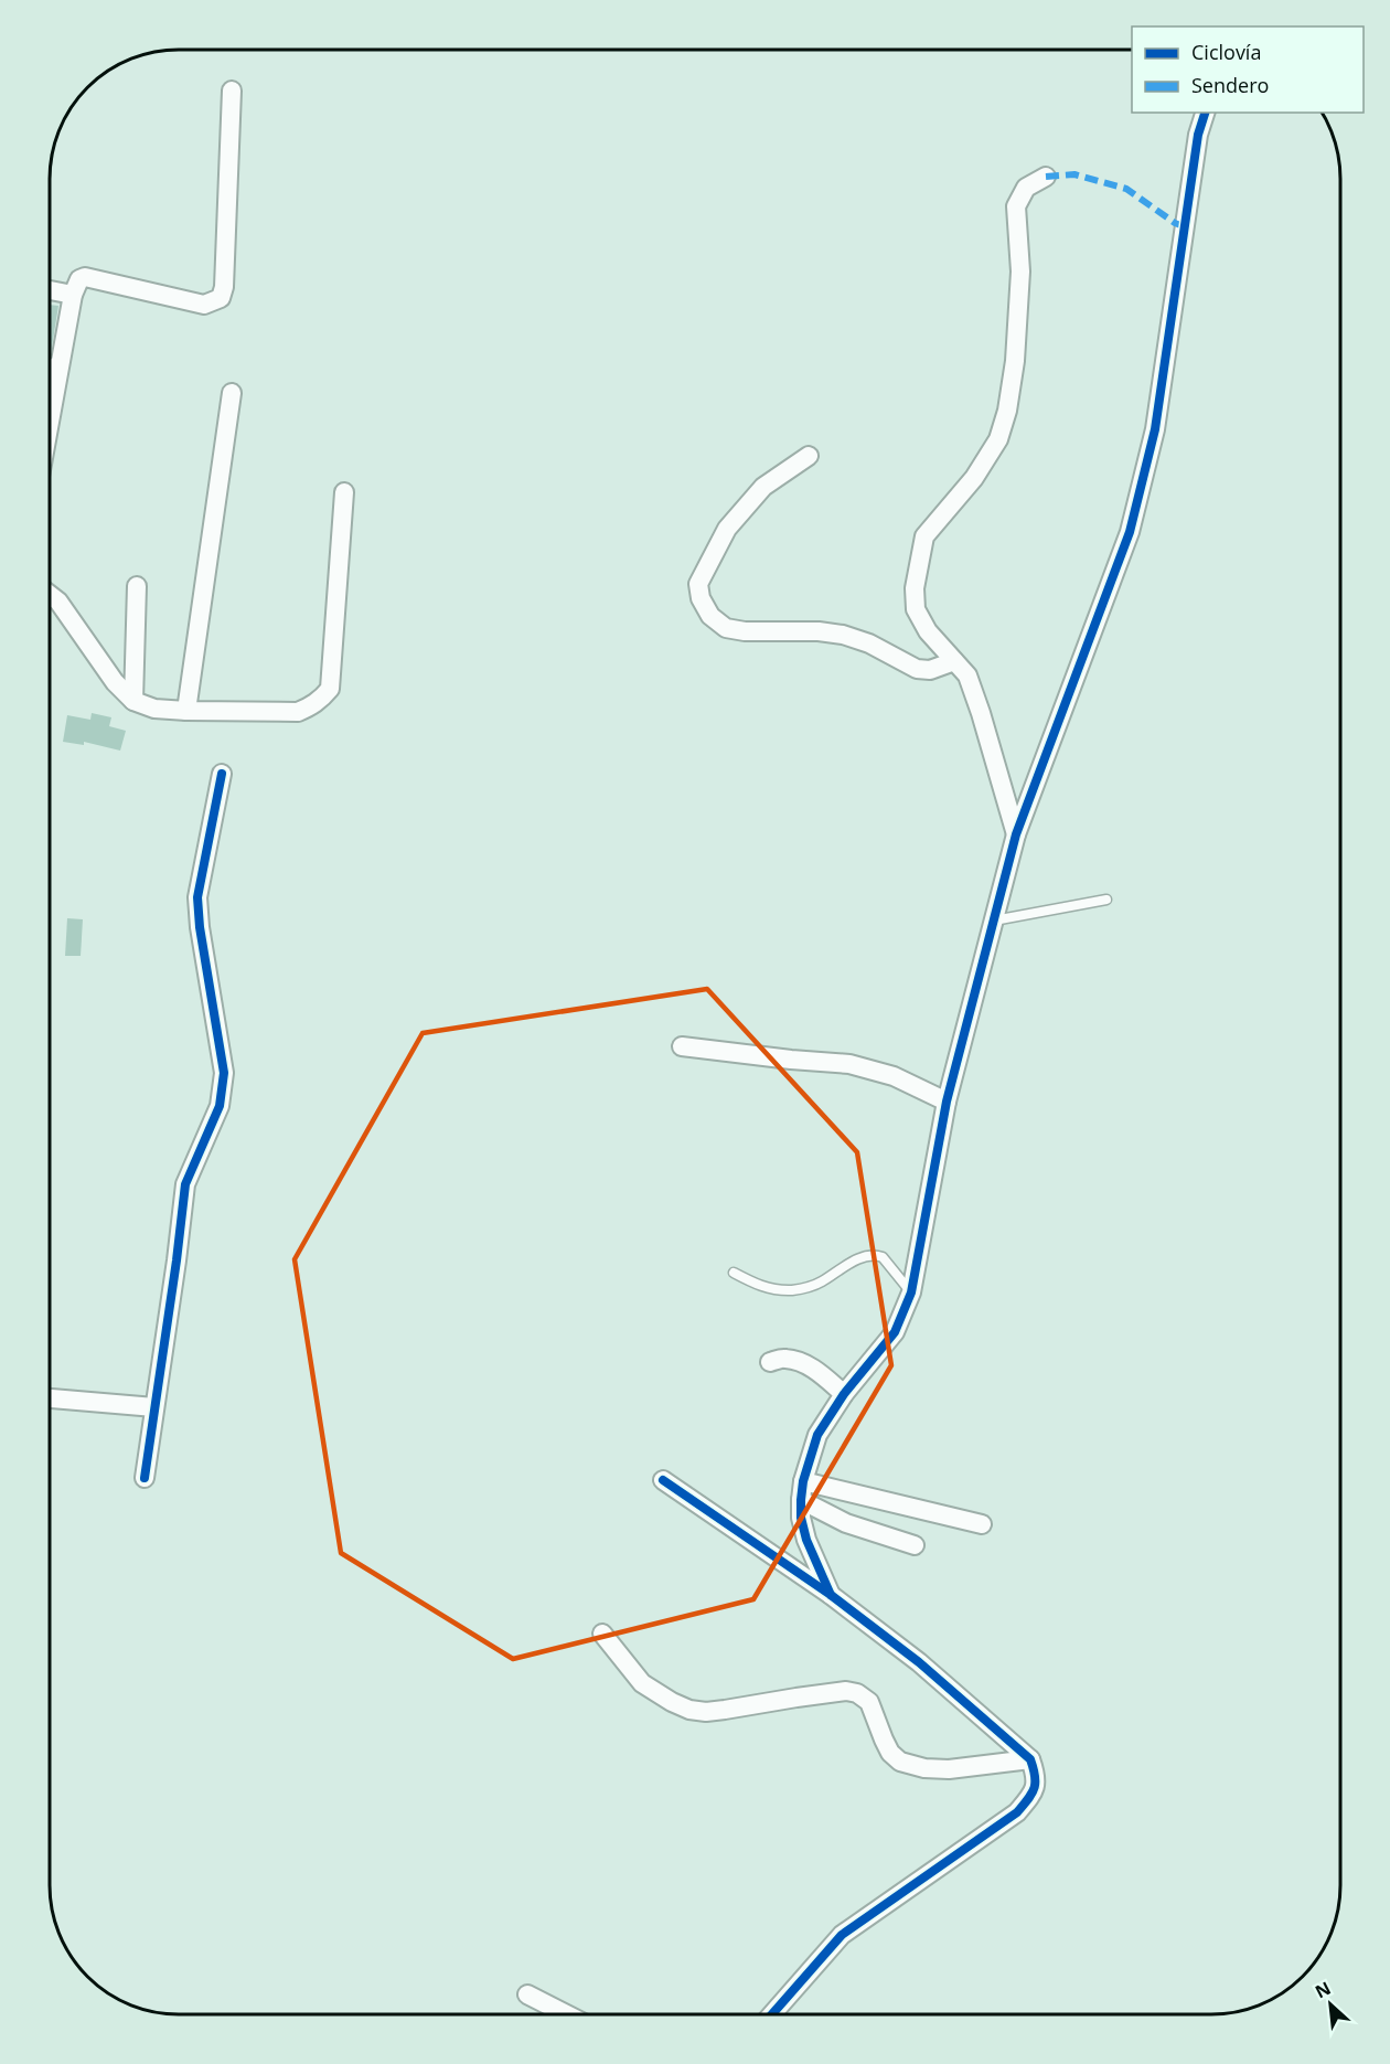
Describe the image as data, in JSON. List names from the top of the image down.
{
  "legend": ["Ciclovía", "Sendero"],
  "north": "top left"
}
